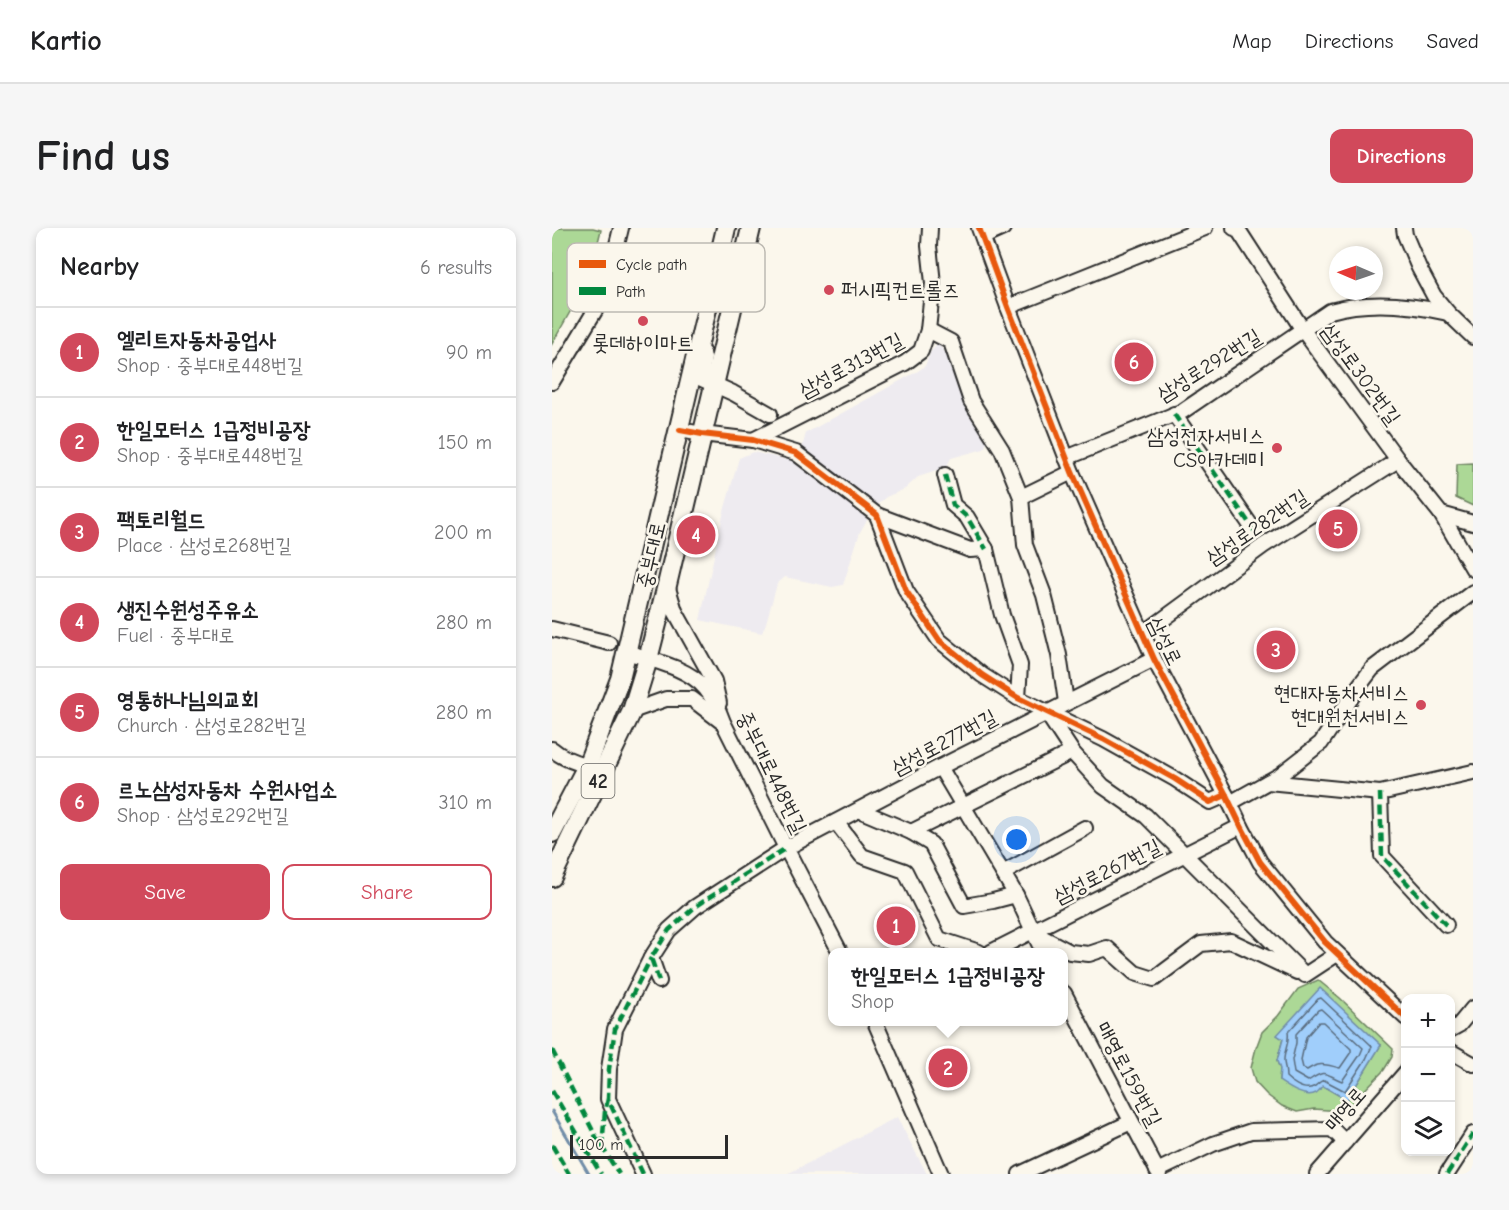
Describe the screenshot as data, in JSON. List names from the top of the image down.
{
  "streets": {
    "main road": ["중부대로", "42"],
    "street": [
      "삼성로313번길",
      "삼성로292번길",
      "삼성로302번길",
      "삼성로282번길",
      "삼성로",
      "삼성로277번길",
      "중부대로448번길",
      "삼성로267번길",
      "매영로159번길",
      "매영로"
    ]
  },
  "crossings": [
    ["삼성로292번길", "삼성로302번길"],
    ["삼성로292번길", "삼성로"],
    ["삼성로302번길", "삼성로282번길"],
    ["삼성로282번길", "삼성로"],
    ["중부대로", "중부대로448번길"],
    ["삼성로", "삼성로277번길"],
    ["삼성로", "삼성로267번길"],
    ["삼성로277번길", "중부대로448번길"]
  ],
  "places": [
    "퍼시픽컨트롤즈",
    "롯데하이마트",
    "삼성전자서비스 CS아카데미",
    "현대자동차서비스 현대원천서비스"
  ],
  "legend": ["Cycle path", "Path"],
  "scale_bar": "100 m",
  "north": "left",
  "page": {
    "header": "Kartio",
    "nav": ["Map", "Directions", "Saved"],
    "buttons": [
      "Directions",
      ["Save", "Share"]
    ],
    "title": "Find us",
    "heading": ["Nearby", "6 results"],
    "list": [
      {
        "mark": "1",
        "name": "엘리트자동차공업사",
        "note": "Shop · 중부대로448번길",
        "value": "90 m"
      },
      {
        "mark": "2",
        "name": "한일모터스 1급정비공장",
        "note": "Shop · 중부대로448번길",
        "value": "150 m"
      },
      {
        "mark": "3",
        "name": "팩토리월드",
        "note": "Place · 삼성로268번길",
        "value": "200 m"
      },
      {
        "mark": "4",
        "name": "생진수원성주유소",
        "note": "Fuel · 중부대로",
        "value": "280 m"
      },
      {
        "mark": "5",
        "name": "영통하나님의교회",
        "note": "Church · 삼성로282번길",
        "value": "280 m"
      },
      {
        "mark": "6",
        "name": "르노삼성자동차 수원사업소",
        "note": "Shop · 삼성로292번길",
        "value": "310 m"
      }
    ],
    "pins": [
      "6",
      "5",
      "4",
      "3",
      "1",
      "2"
    ],
    "popup": ["한일모터스 1급정비공장", "Shop"],
    "map_buttons": ["+", "−"],
    "scale": "100 m"
  }
}
